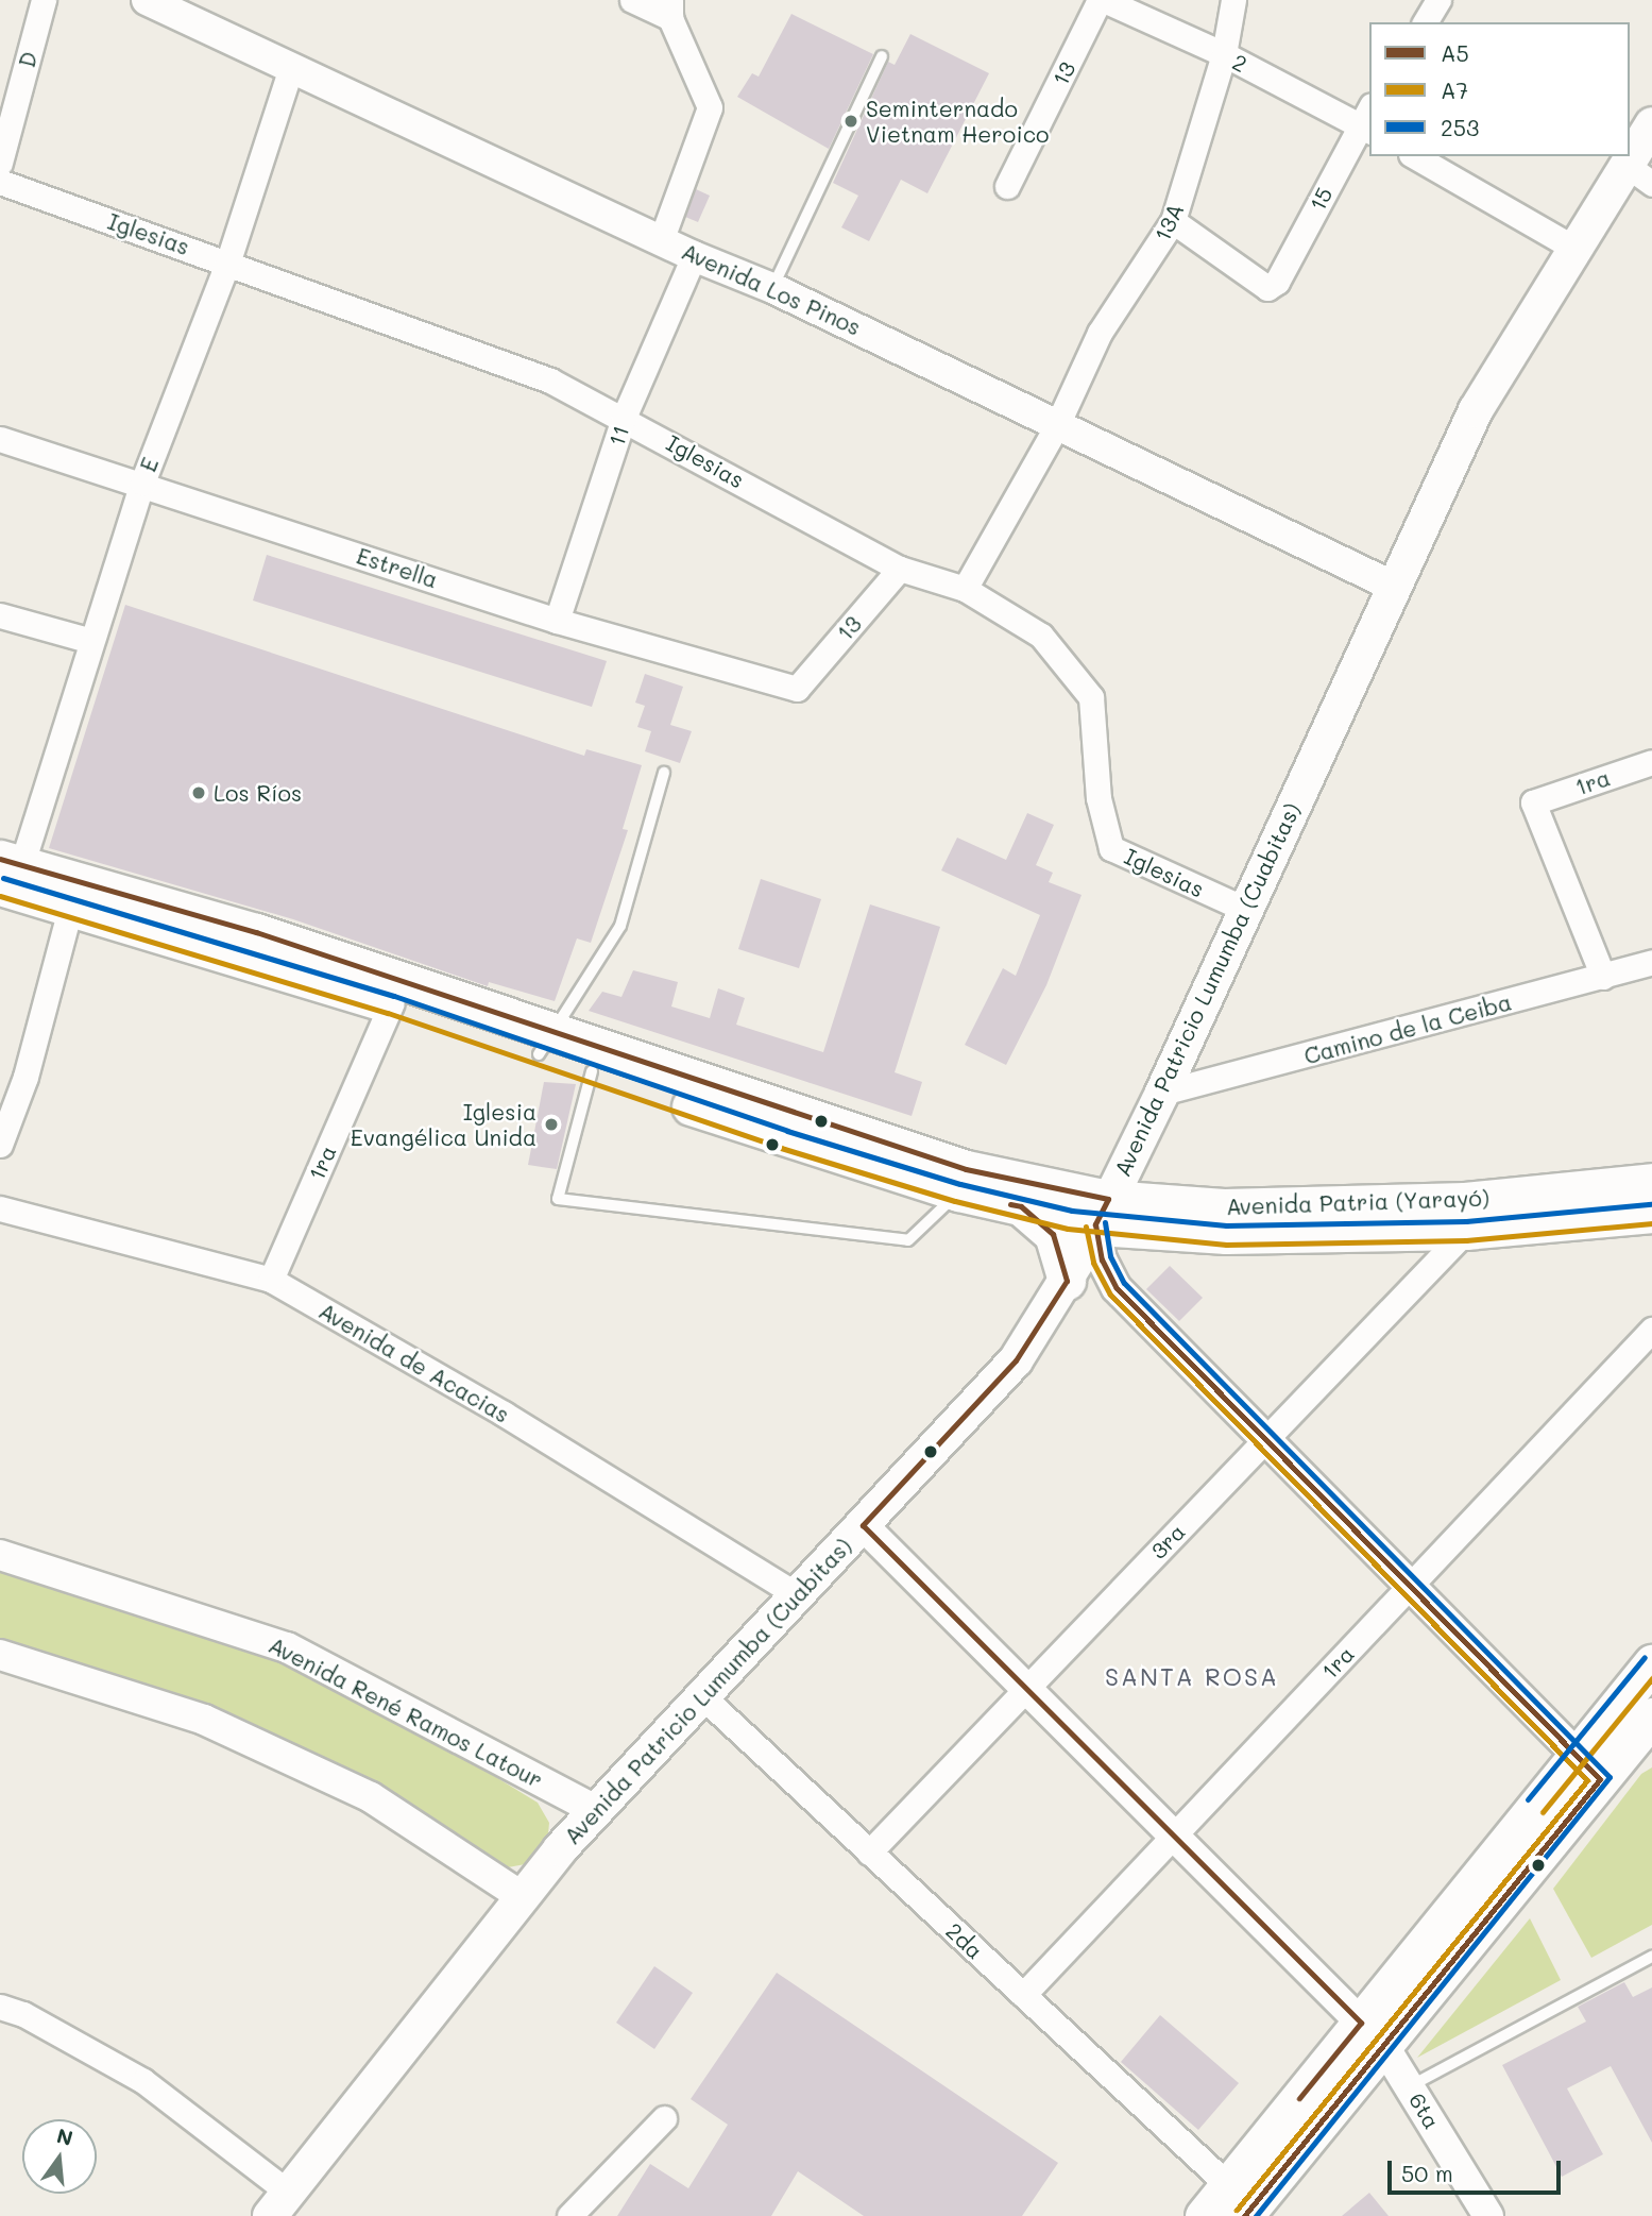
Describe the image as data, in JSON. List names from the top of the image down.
{
  "streets": {
    "main road": ["Avenida Patricio Lumumba (Cuabitas)", "Avenida Patria (Yarayó)"],
    "street": [
      "D",
      "2",
      "13",
      "15",
      "13A",
      "Iglesias",
      "Avenida Los Pinos",
      "11",
      "E",
      "Estrella",
      "1ra",
      "Camino de la Ceiba",
      "Avenida de Acacias",
      "3ra",
      "Avenida René Ramos Latour",
      "2da",
      "6ta"
    ]
  },
  "crossings": [
    ["2", "13"],
    ["2", "15"],
    ["2", "13A"],
    ["13", "Iglesias"],
    ["13", "Estrella"],
    ["15", "13A"],
    ["13A", "Avenida Los Pinos"],
    ["Iglesias", "11"],
    ["Iglesias", "E"],
    ["Iglesias", "Avenida Patricio Lumumba (Cuabitas)"],
    ["Avenida Los Pinos", "11"],
    ["Avenida Los Pinos", "E"],
    ["Avenida Los Pinos", "Avenida Patricio Lumumba (Cuabitas)"],
    ["11", "Estrella"],
    ["E", "Estrella"],
    ["E", "Avenida Patria (Yarayó)"],
    ["1ra", "Camino de la Ceiba"],
    ["1ra", "Avenida Patria (Yarayó)"],
    ["1ra", "Avenida de Acacias"],
    ["1ra", "2da"],
    ["1ra", "6ta"],
    ["Avenida Patricio Lumumba (Cuabitas)", "Camino de la Ceiba"],
    ["Avenida Patricio Lumumba (Cuabitas)", "Avenida Patria (Yarayó)"],
    ["Avenida Patricio Lumumba (Cuabitas)", "Avenida de Acacias"],
    ["Avenida Patricio Lumumba (Cuabitas)", "Avenida René Ramos Latour"],
    ["Avenida Patricio Lumumba (Cuabitas)", "2da"],
    ["Avenida Patricio Lumumba (Cuabitas)", "6ta"],
    ["Avenida Patria (Yarayó)", "3ra"],
    ["3ra", "2da"],
    ["3ra", "6ta"]
  ],
  "districts": ["SANTA ROSA"],
  "places": ["Seminternado Vietnam Heroico", "Los Ríos", "Iglesia Evangélica Unida"],
  "lines": ["transit line A5", "transit line 253", "transit line A7"],
  "legend": ["A5", "A7", "253"],
  "scale_bar": "50 m",
  "north": "top"
}
